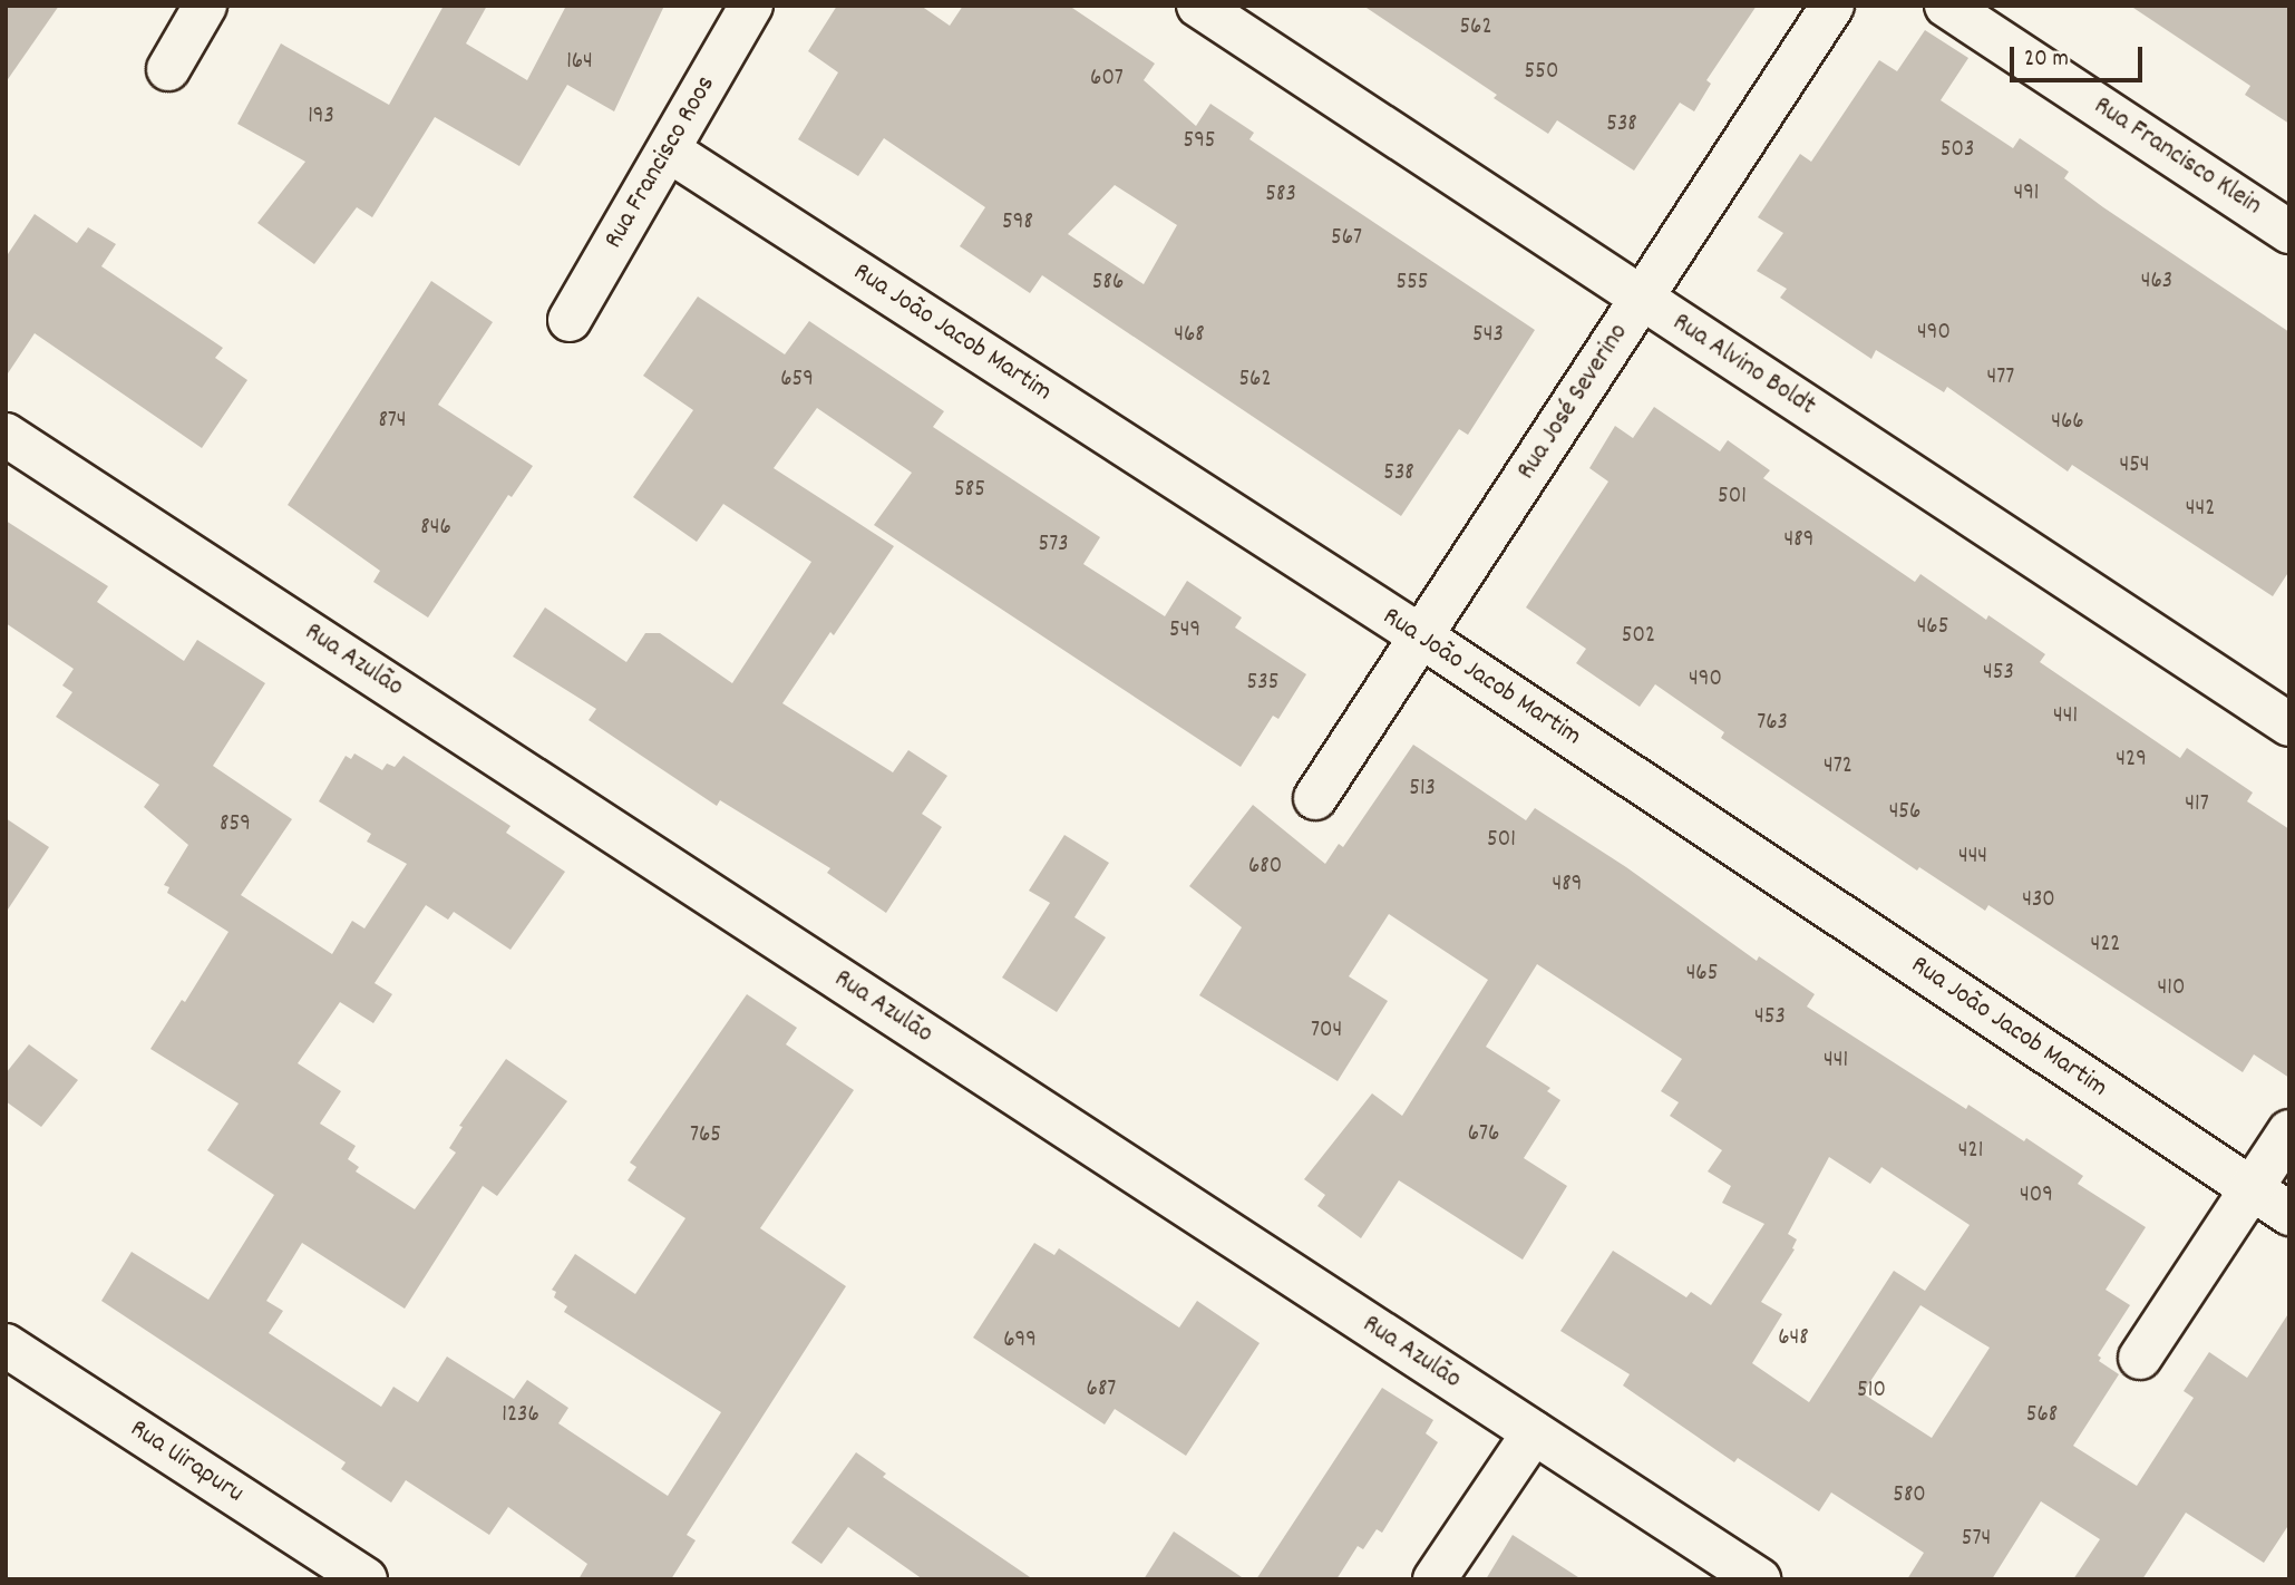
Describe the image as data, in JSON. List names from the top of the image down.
{
  "streets": {
    "street": [
      "Rua Francisco Klein",
      "Rua Francisco Roos",
      "Rua João Jacob Martim",
      "Rua Alvino Boldt",
      "Rua José Severino",
      "Rua Azulão",
      "Rua Uirapuru"
    ]
  },
  "crossings": [
    ["Rua Francisco Roos", "Rua João Jacob Martim"],
    ["Rua João Jacob Martim", "Rua José Severino"],
    ["Rua Alvino Boldt", "Rua José Severino"]
  ],
  "house_numbers": [
    "562",
    "164",
    "550",
    "607",
    "193",
    "538",
    "595",
    "503",
    "491",
    "583",
    "598",
    "567",
    "463",
    "586",
    "555",
    "490",
    "468",
    "543",
    "477",
    "659",
    "562",
    "874",
    "466",
    "454",
    "538",
    "585",
    "501",
    "442",
    "846",
    "489",
    "573",
    "465",
    "549",
    "502",
    "453",
    "490",
    "535",
    "441",
    "763",
    "429",
    "472",
    "513",
    "417",
    "456",
    "859",
    "501",
    "444",
    "680",
    "489",
    "430",
    "422",
    "465",
    "410",
    "453",
    "704",
    "441",
    "676",
    "765",
    "421",
    "409",
    "648",
    "699",
    "687",
    "510",
    "1236",
    "568",
    "580",
    "574"
  ],
  "scale_bar": "20 m"
}
